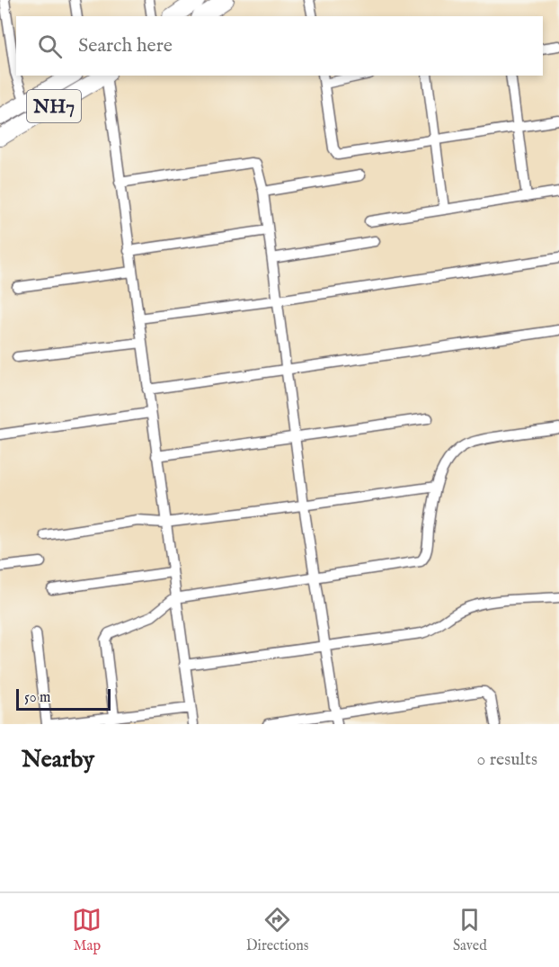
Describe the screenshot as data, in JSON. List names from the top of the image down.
{
  "streets": {
    "highway": ["NH7"]
  },
  "scale_bar": "50 m",
  "page": {
    "search": "Search here",
    "scale": "50 m",
    "heading": ["Nearby", "0 results"],
    "nav": ["Map", "Directions", "Saved"]
  }
}
